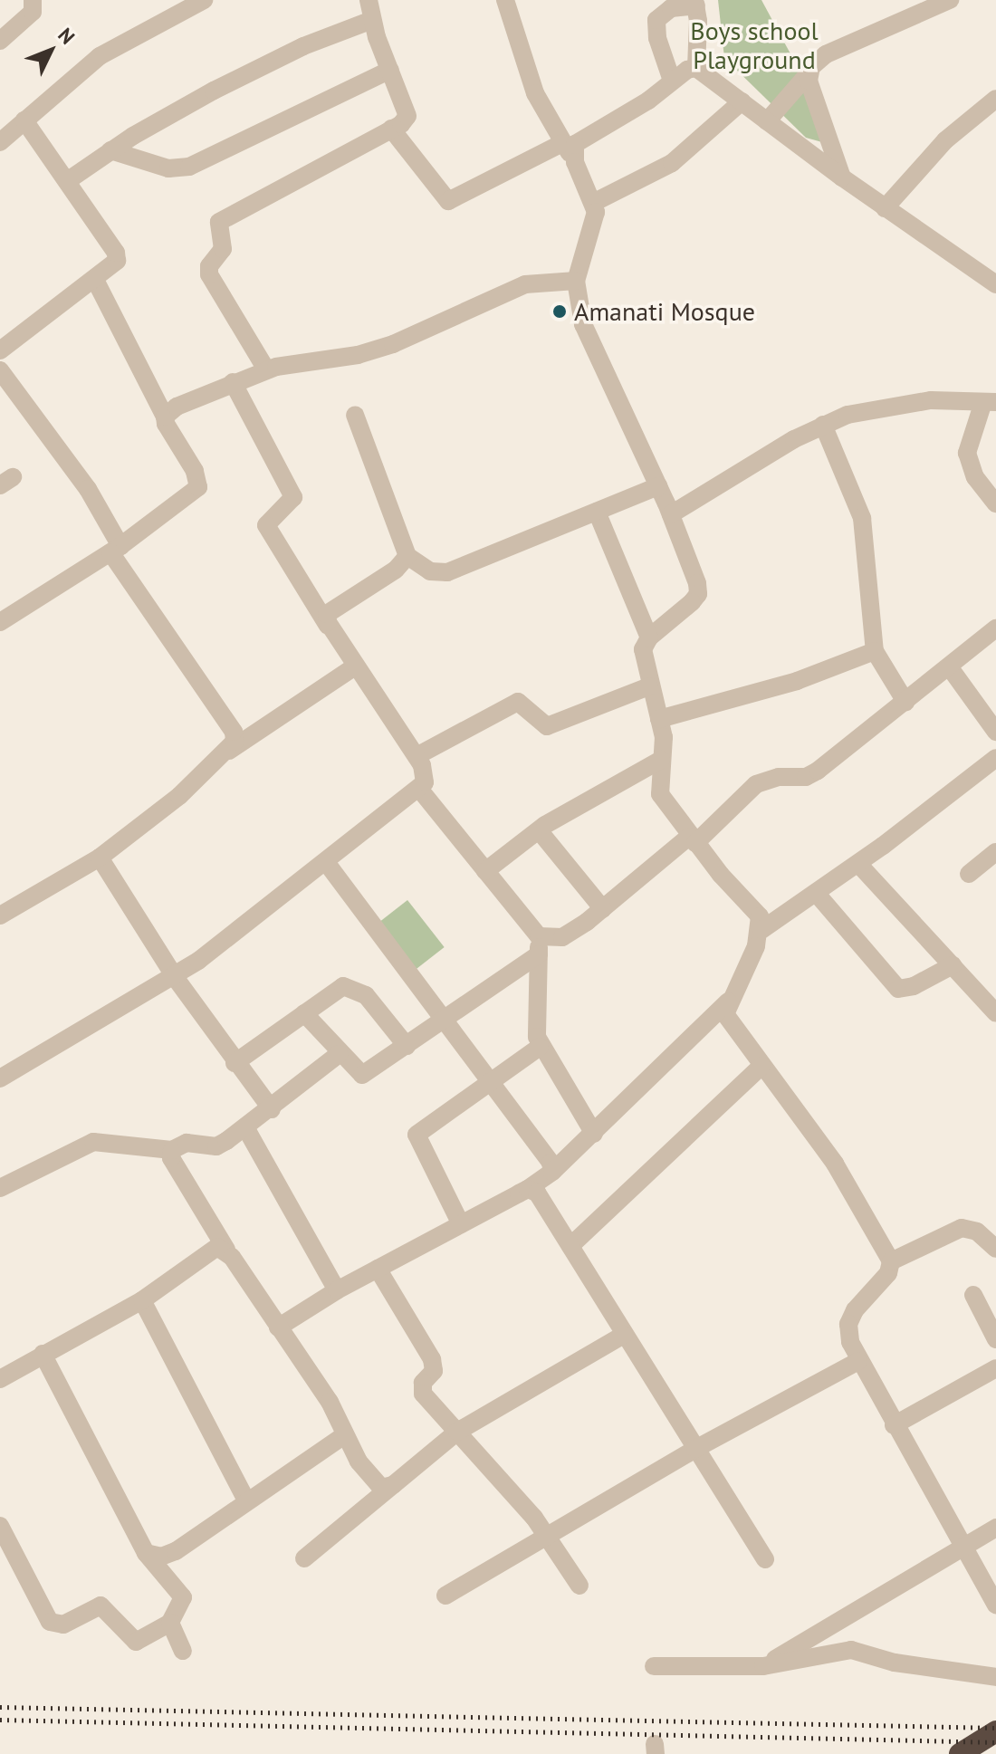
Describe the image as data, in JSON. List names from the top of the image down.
{
  "parks": ["Boys school Playground"],
  "places": ["Amanati Mosque"],
  "north": "top right"
}
